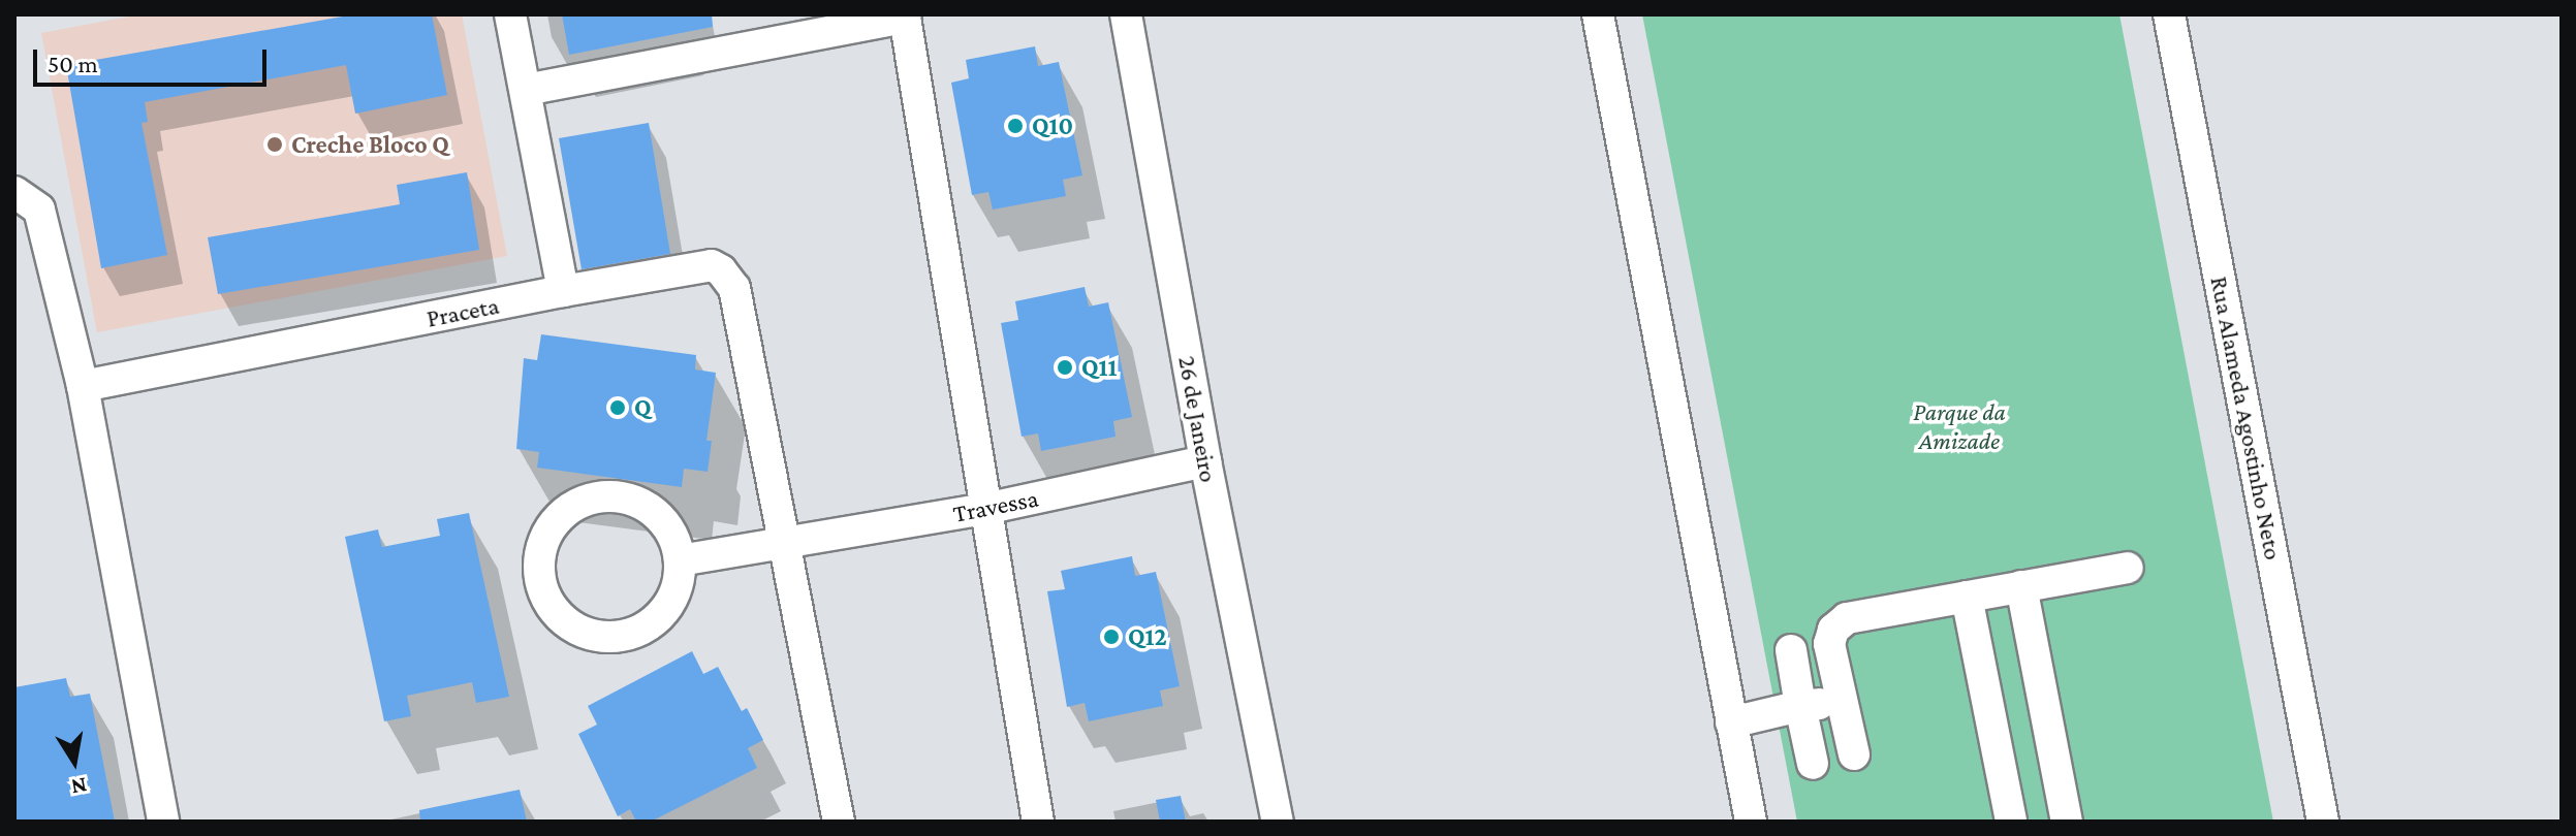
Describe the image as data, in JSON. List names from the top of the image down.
{
  "streets": {
    "street": [
      "Praceta",
      "Rua Alameda Agostinho Neto",
      "26 de Janeiro",
      "Travessa"
    ]
  },
  "crossings": [
    ["Praceta", "Travessa"],
    ["26 de Janeiro", "Travessa"]
  ],
  "parks": ["Parque da Amizade"],
  "places": [
    "Q10",
    "Creche Bloco Q",
    "Q11",
    "Q",
    "Q12"
  ],
  "scale_bar": "50 m",
  "north": "bottom"
}
